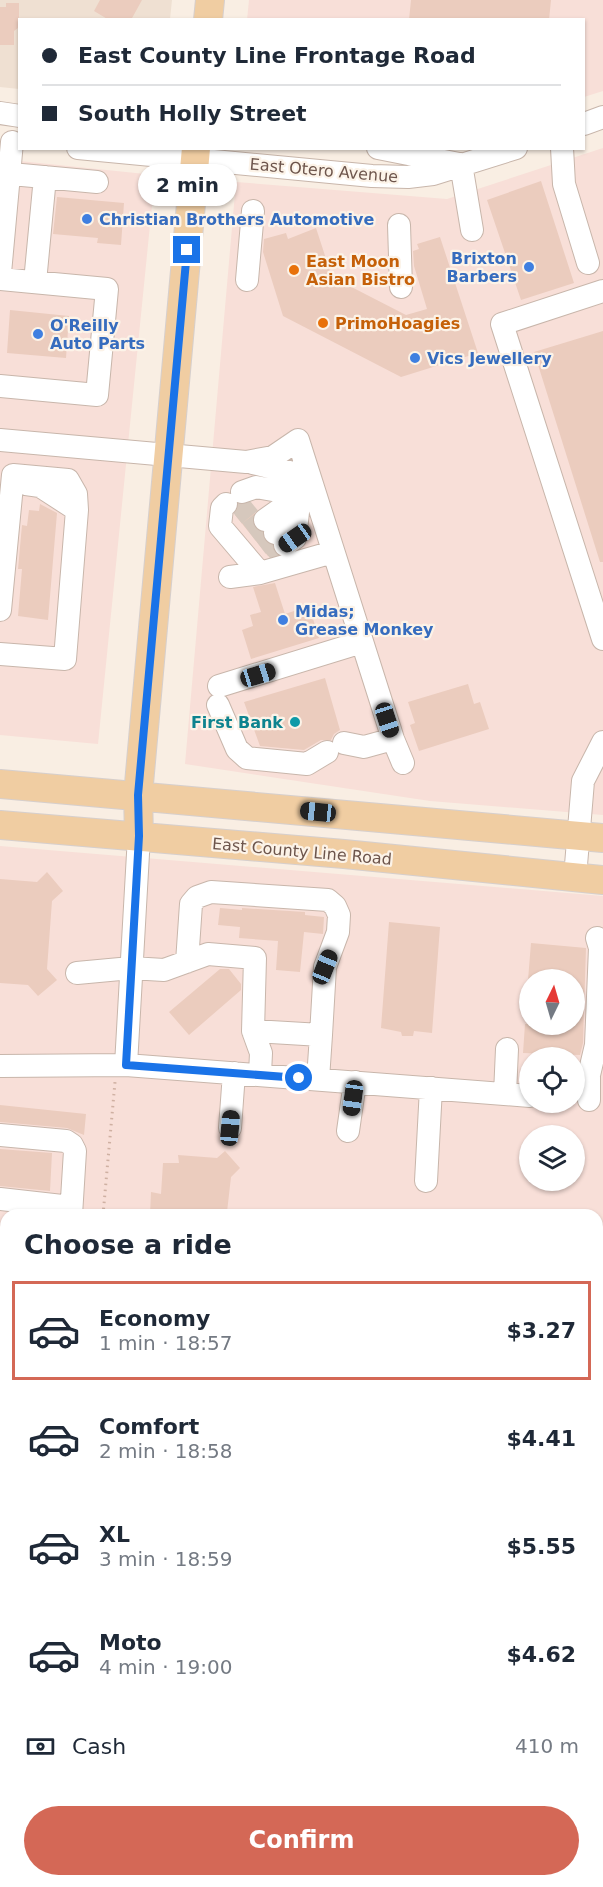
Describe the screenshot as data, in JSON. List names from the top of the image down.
{
  "streets": {
    "main road": ["East County Line Road"],
    "street": ["East Otero Avenue"]
  },
  "places": [
    "Christian Brothers Automotive",
    "Brixton Barbers",
    "East Moon Asian Bistro",
    "PrimoHoagies",
    "O'Reilly Auto Parts",
    "Vics Jewellery",
    "Midas; Grease Monkey",
    "First Bank"
  ],
  "north": "top",
  "page": {
    "banner": ["East County Line Frontage Road", "South Holly Street"],
    "bubble": "2 min",
    "heading": "Choose a ride",
    "list": [
      {
        "name": "Economy",
        "note": "1 min · 18:57",
        "value": "$3.27"
      },
      {
        "name": "Comfort",
        "note": "2 min · 18:58",
        "value": "$4.41"
      },
      {
        "name": "XL",
        "note": "3 min · 18:59",
        "value": "$5.55"
      },
      {
        "name": "Moto",
        "note": "4 min · 19:00",
        "value": "$4.62"
      }
    ],
    "pay": ["Cash", "410 m"],
    "buttons": "Confirm"
  }
}
